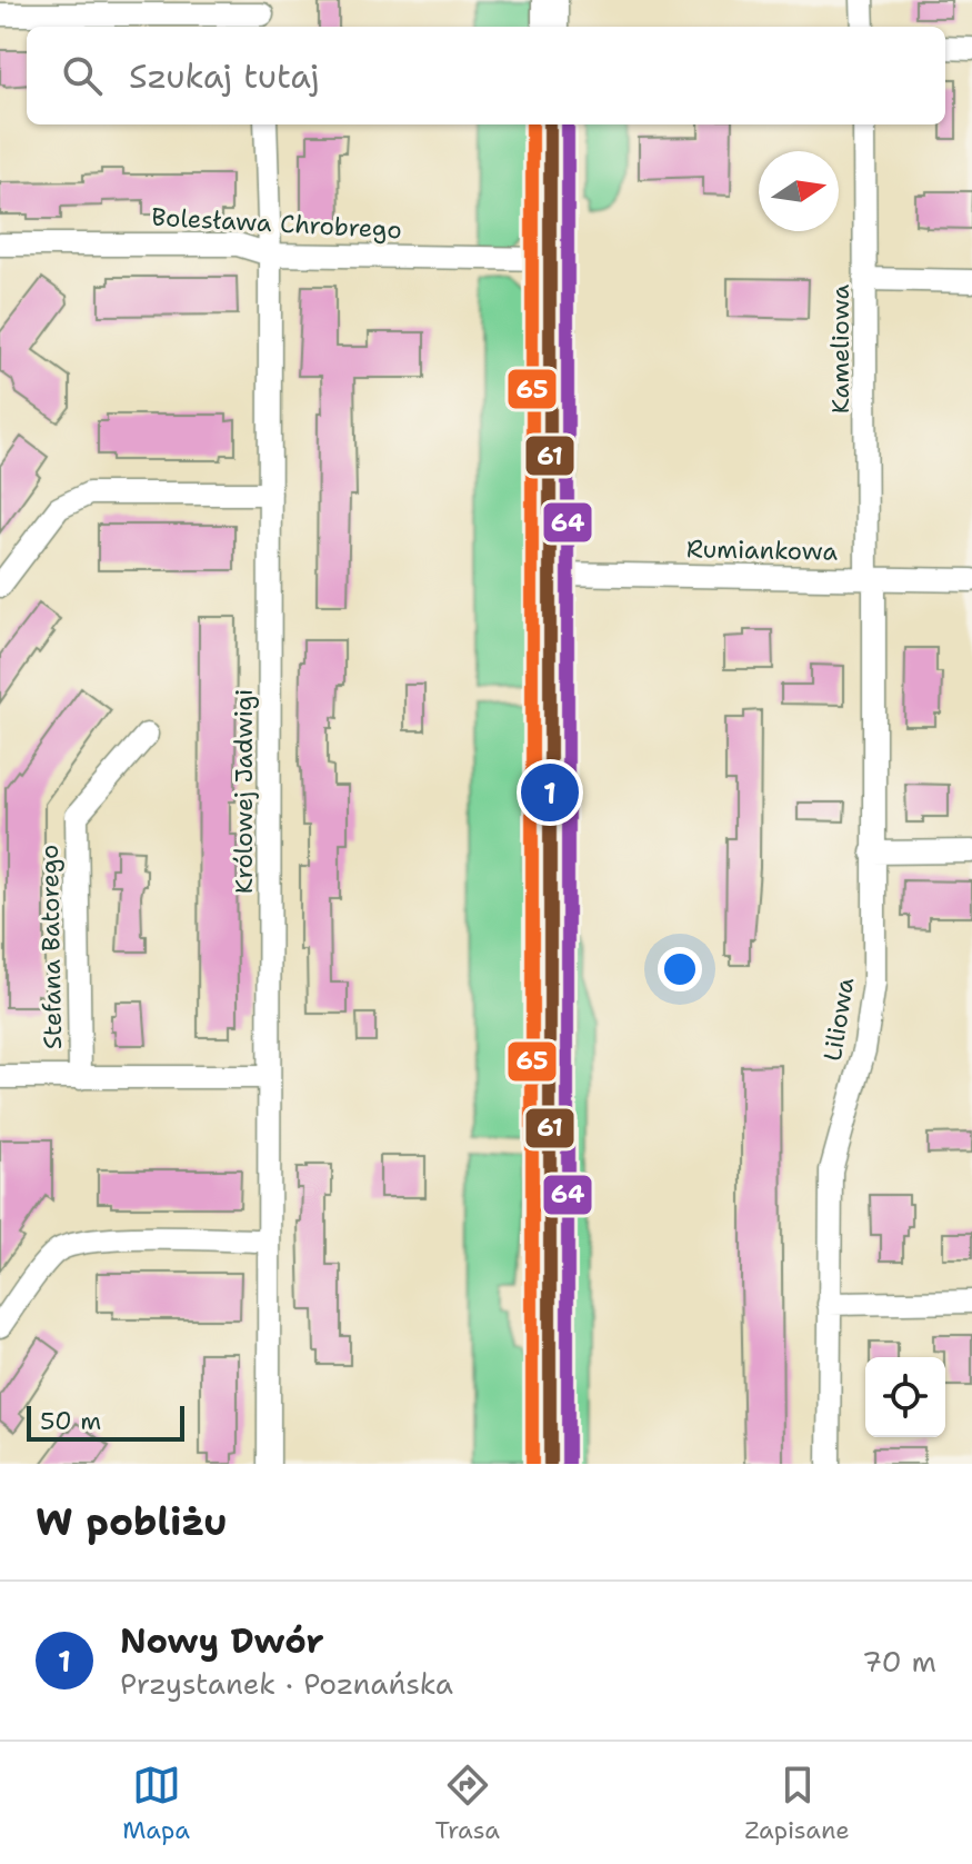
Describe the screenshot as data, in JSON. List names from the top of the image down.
{
  "streets": {
    "street": [
      "Bolesława Chrobrego",
      "Kameliowa",
      "Rumiankowa",
      "Królowej Jadwigi",
      "Stefana Batorego",
      "Liliowa"
    ]
  },
  "crossings": [
    ["Bolesława Chrobrego", "Królowej Jadwigi"],
    ["Kameliowa", "Rumiankowa"],
    ["Kameliowa", "Liliowa"],
    ["Rumiankowa", "Liliowa"]
  ],
  "lines": ["transit line 61", "transit line 64", "transit line 65"],
  "scale_bar": "50 m",
  "north": "right",
  "page": {
    "search": "Szukaj tutaj",
    "pins": "1",
    "scale": "50 m",
    "heading": "W pobliżu",
    "list": [
      {
        "mark": "1",
        "name": "Nowy Dwór",
        "note": "Przystanek · Poznańska",
        "value": "70 m"
      }
    ],
    "nav": ["Mapa", "Trasa", "Zapisane"]
  }
}
